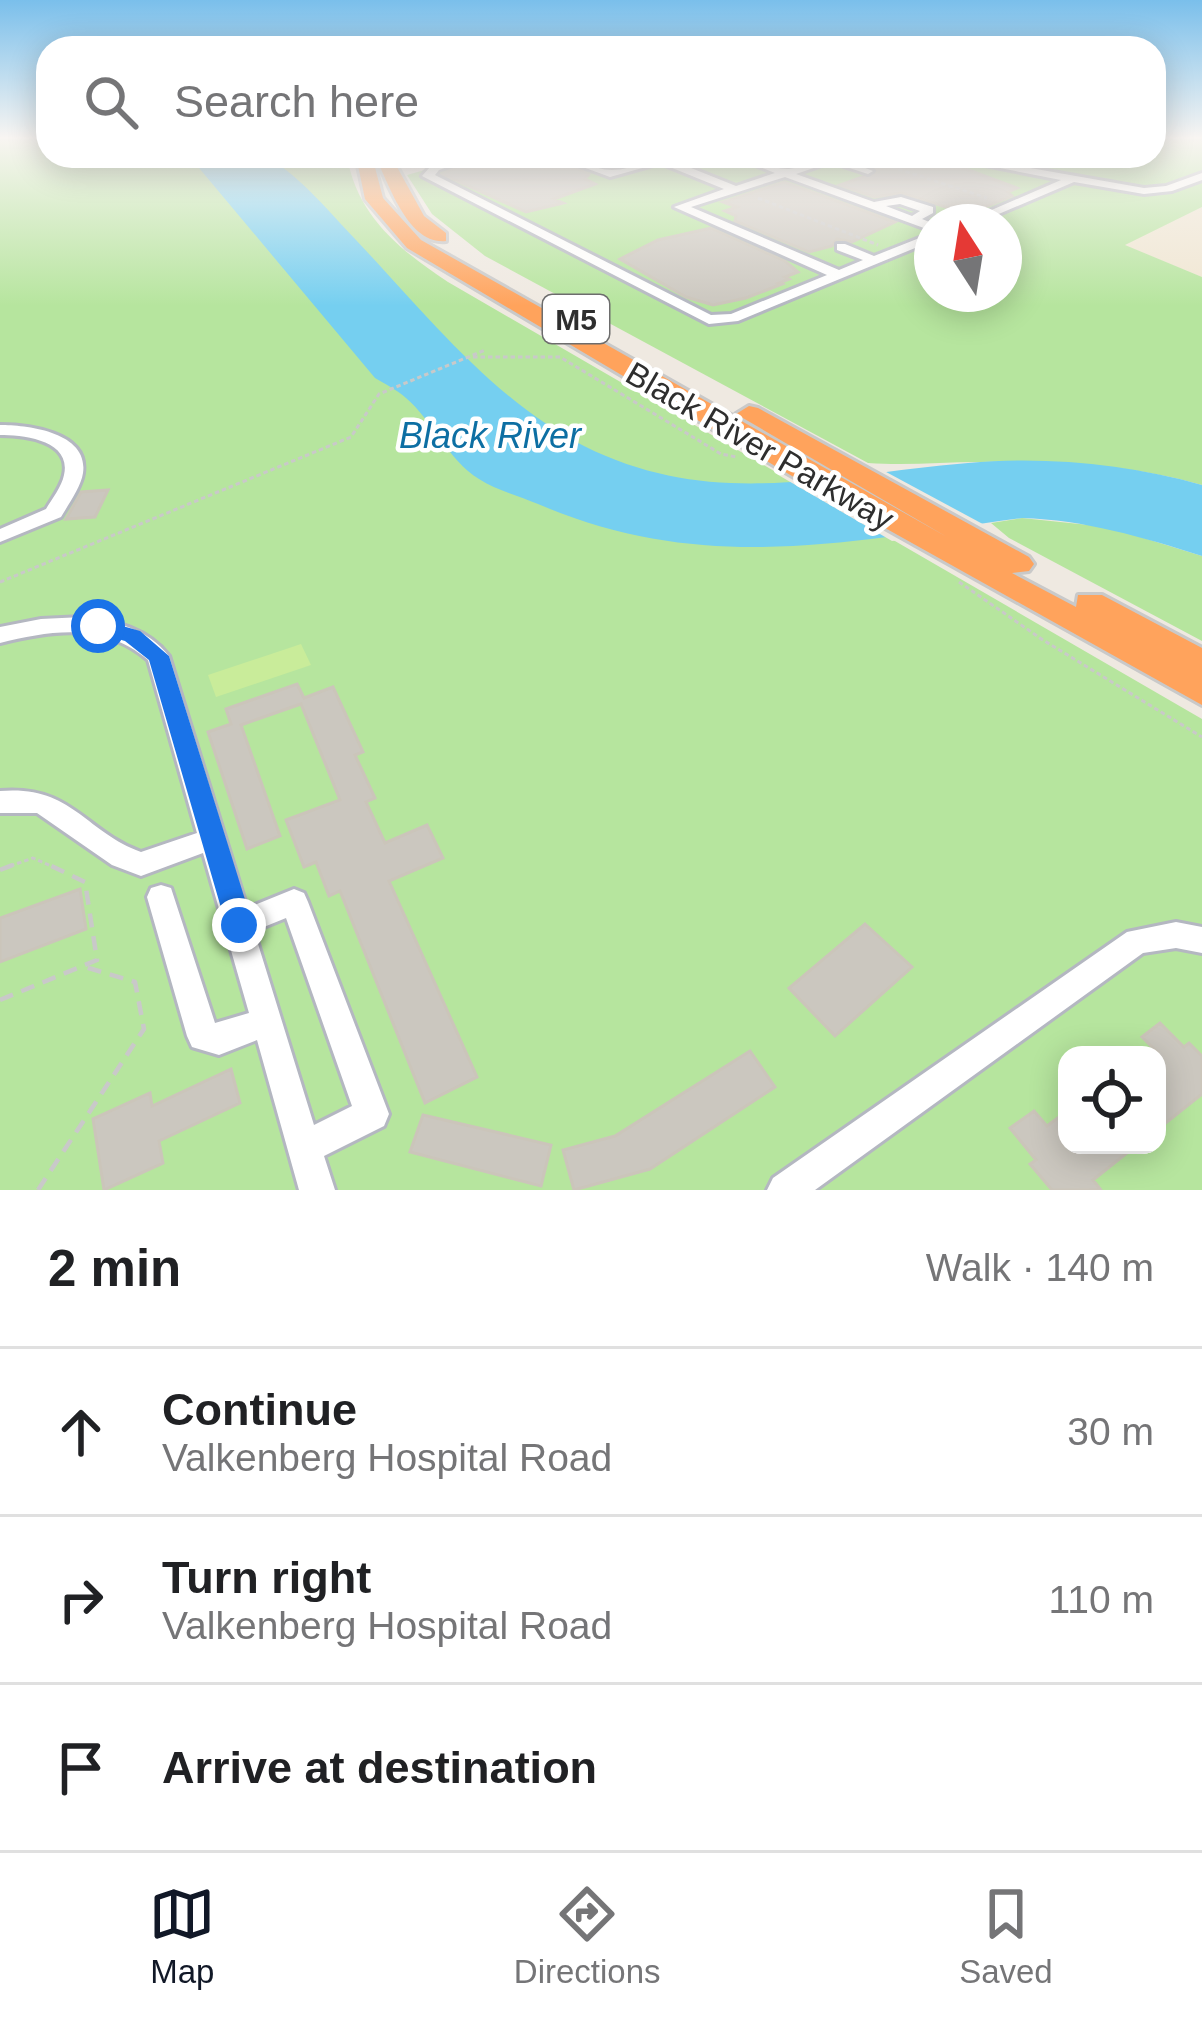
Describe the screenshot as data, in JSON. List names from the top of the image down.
{
  "streets": {
    "highway": ["M5", "Black River Parkway"]
  },
  "water": ["Black River"],
  "north": "top",
  "page": {
    "search": "Search here",
    "heading": ["2 min", "Walk · 140 m"],
    "list": [
      ["Continue", "Valkenberg Hospital Road", "30 m"],
      ["Turn right", "Valkenberg Hospital Road", "110 m"],
      "Arrive at destination"
    ],
    "nav": ["Map", "Directions", "Saved"]
  }
}
